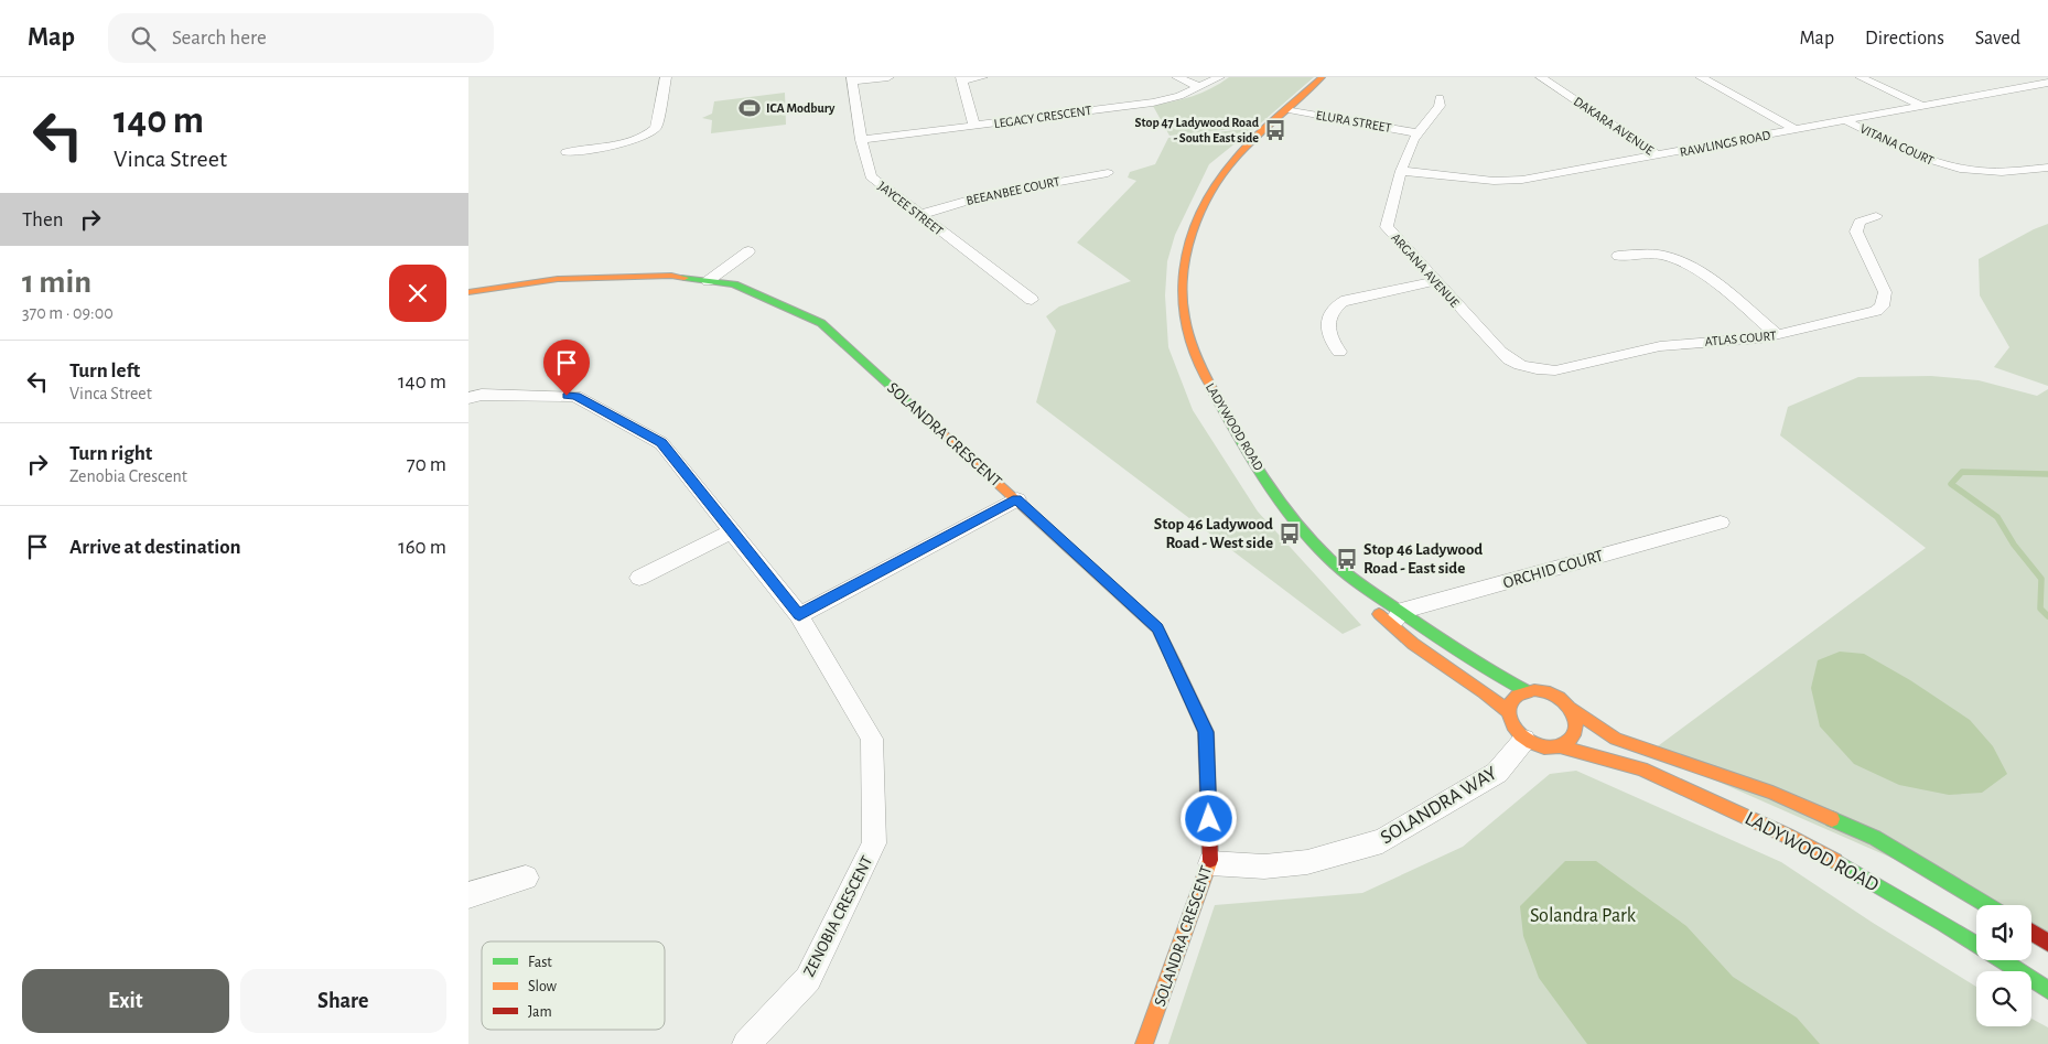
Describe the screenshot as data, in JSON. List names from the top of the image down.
{
  "streets": {
    "street": [
      "LEGACY CRESCENT",
      "ELURA STREET",
      "DAKARA AVENUE",
      "RAWLINGS ROAD",
      "VITANA COURT",
      "BEEANBEE COURT",
      "JAYCEE STREET",
      "ARGANA AVENUE",
      "ATLAS COURT",
      "LADYWOOD ROAD",
      "SOLANDRA CRESCENT",
      "ORCHID COURT",
      "SOLANDRA WAY",
      "ZENOBIA CRESCENT"
    ]
  },
  "crossings": [
    ["LEGACY CRESCENT", "JAYCEE STREET"],
    ["ELURA STREET", "ARGANA AVENUE"],
    ["ELURA STREET", "LADYWOOD ROAD"],
    ["DAKARA AVENUE", "RAWLINGS ROAD"],
    ["RAWLINGS ROAD", "VITANA COURT"],
    ["RAWLINGS ROAD", "ARGANA AVENUE"],
    ["BEEANBEE COURT", "JAYCEE STREET"],
    ["ARGANA AVENUE", "ATLAS COURT"],
    ["LADYWOOD ROAD", "ORCHID COURT"],
    ["LADYWOOD ROAD", "SOLANDRA WAY"],
    ["SOLANDRA CRESCENT", "SOLANDRA WAY"]
  ],
  "parks": ["Solandra Park"],
  "places": {
    "sports": ["ICA Modbury"],
    "bus stop": ["Stop 47 Ladywood Road - South East side", "Stop 46 Ladywood Road - West side", "Stop 46 Ladywood Road - East side"]
  },
  "legend": ["Fast", "Slow", "Jam"],
  "page": {
    "header": "Map",
    "search": "Search here",
    "nav": ["Map", "Directions", "Saved"],
    "turn": ["140 m", "Vinca Street"],
    "then": "Then",
    "heading": ["1 min", "370 m · 09:00"],
    "list": [
      {
        "name": "Turn left",
        "note": "Vinca Street",
        "value": "140 m"
      },
      {
        "name": "Turn right",
        "note": "Zenobia Crescent",
        "value": "70 m"
      },
      {
        "name": "Arrive at destination",
        "value": "160 m"
      }
    ],
    "buttons": ["Exit", "Share"]
  }
}
